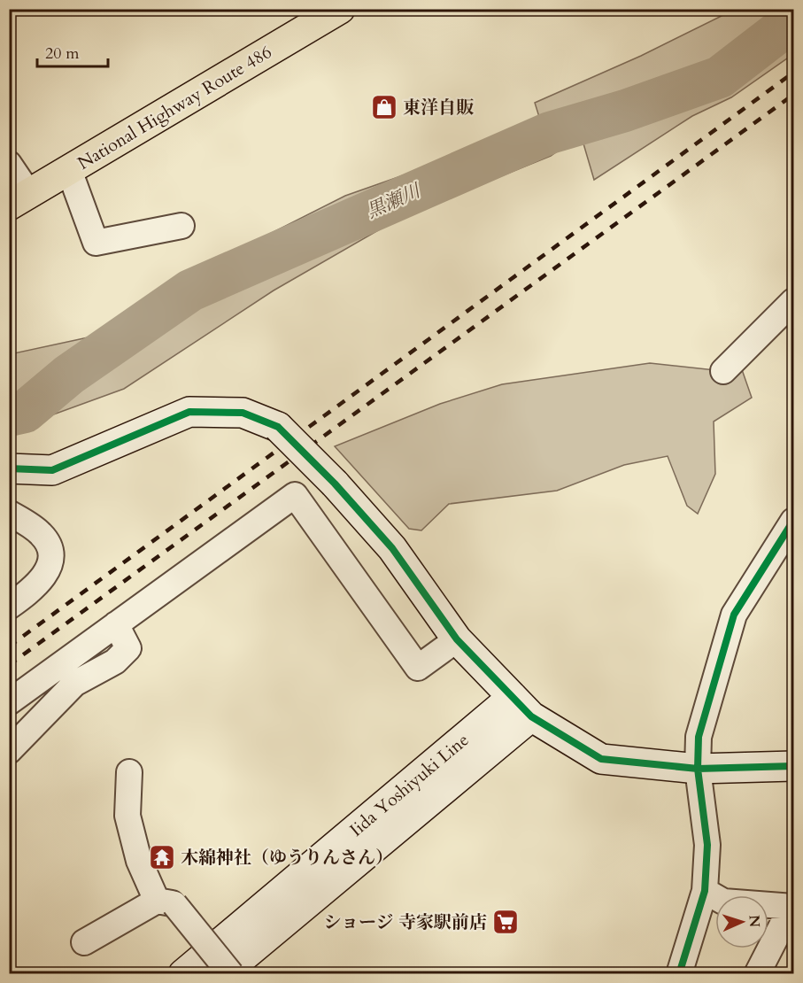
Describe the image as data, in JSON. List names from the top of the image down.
{
  "streets": {
    "highway": ["National Highway Route 486"],
    "street": ["Iida Yoshiyuki Line"]
  },
  "water": ["黒瀬川"],
  "places": {
    "shop": ["東洋自販"],
    "temple": ["木綿神社（ゆうりんさん）"],
    "supermarket": ["ショージ 寺家駅前店"]
  },
  "scale_bar": "20 m",
  "north": "right"
}
